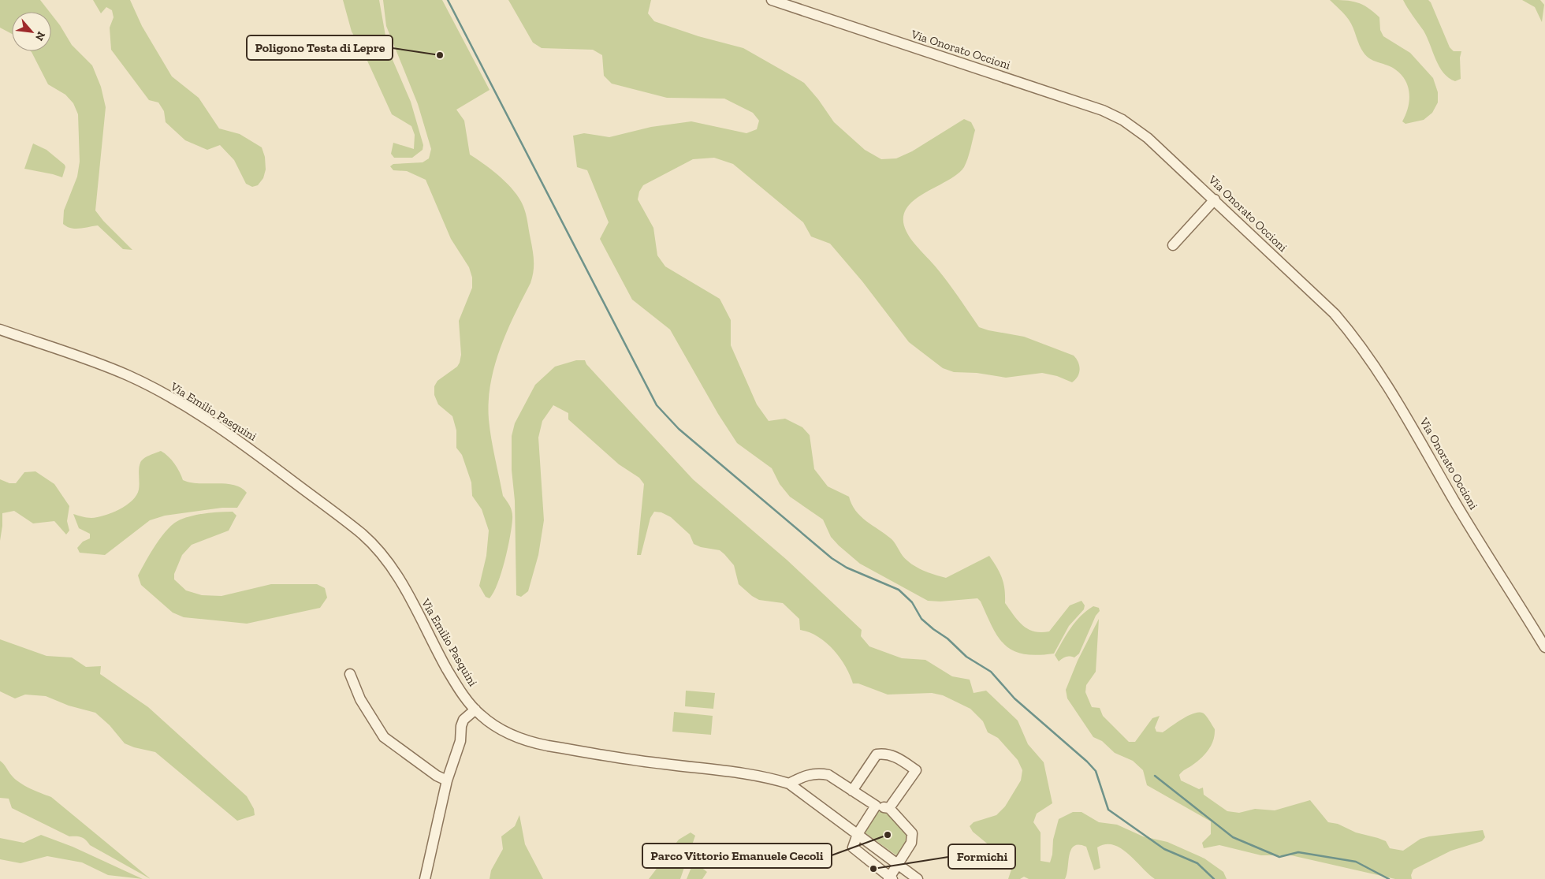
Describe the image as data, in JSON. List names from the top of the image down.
{
  "streets": {
    "street": ["Via Onorato Occioni", "Via Emilio Pasquini"]
  },
  "places": ["Poligono Testa di Lepre", "Parco Vittorio Emanuele Cecoli", "Formichi"],
  "north": "bottom right"
}
